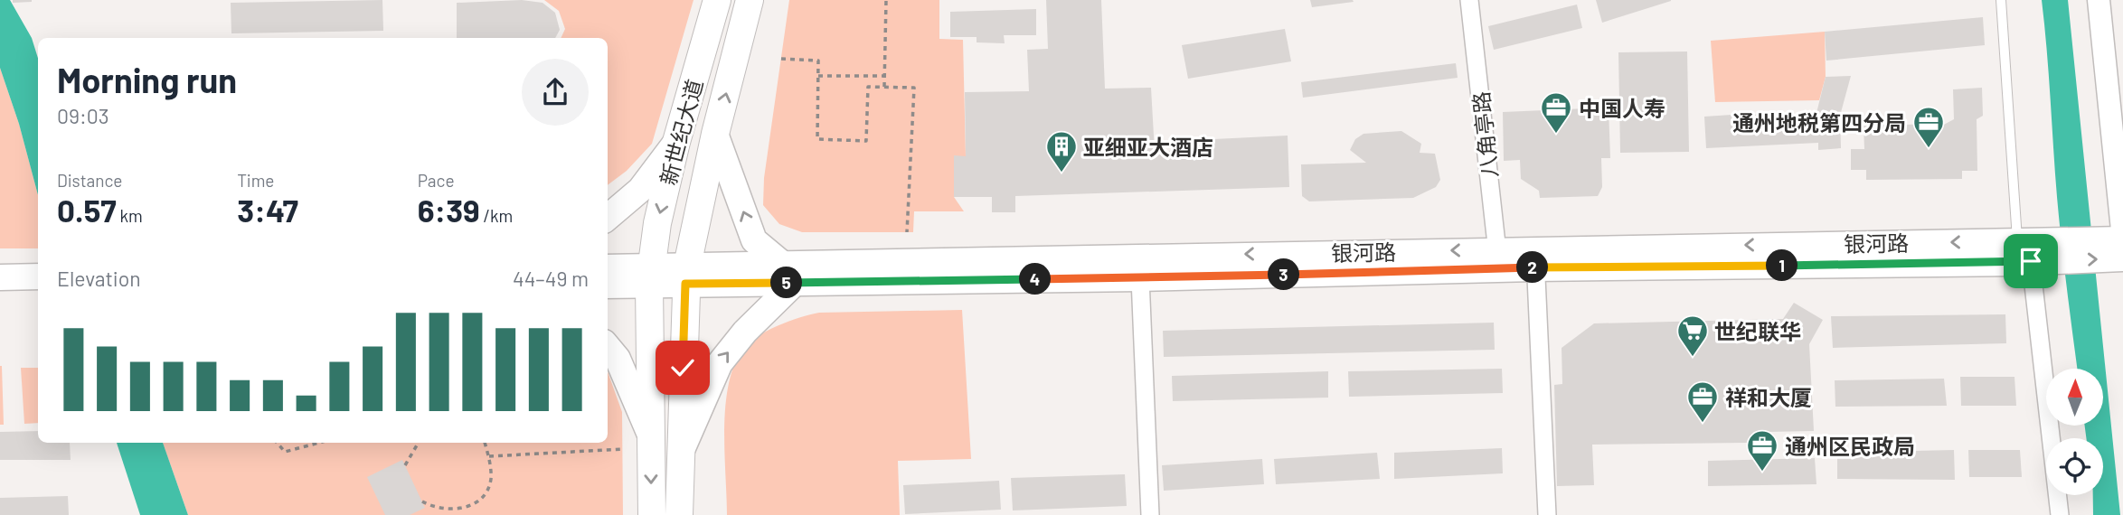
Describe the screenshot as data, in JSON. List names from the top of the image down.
{
  "streets": {
    "main road": ["新世纪大道", "银河路"],
    "street": ["八角亭路"]
  },
  "crossings": [
    ["新世纪大道", "银河路"],
    ["八角亭路", "银河路"]
  ],
  "places": {
    "office": [
      "中国人寿",
      "通州地税第四分局",
      "祥和大厦",
      "通州区民政局"
    ],
    "building": ["亚细亚大酒店"],
    "supermarket": ["世纪联华"]
  },
  "north": "top",
  "page": {
    "heading": ["Morning run", "09:03"],
    "stats": [
      ["Distance", "0.57 km"],
      ["Time", "3:47"],
      ["Pace", "6:39 /km"]
    ],
    "pins": [
      "1",
      "2",
      "3",
      "4",
      "5"
    ],
    "chart": ["Elevation", "44–49 m"]
  }
}
